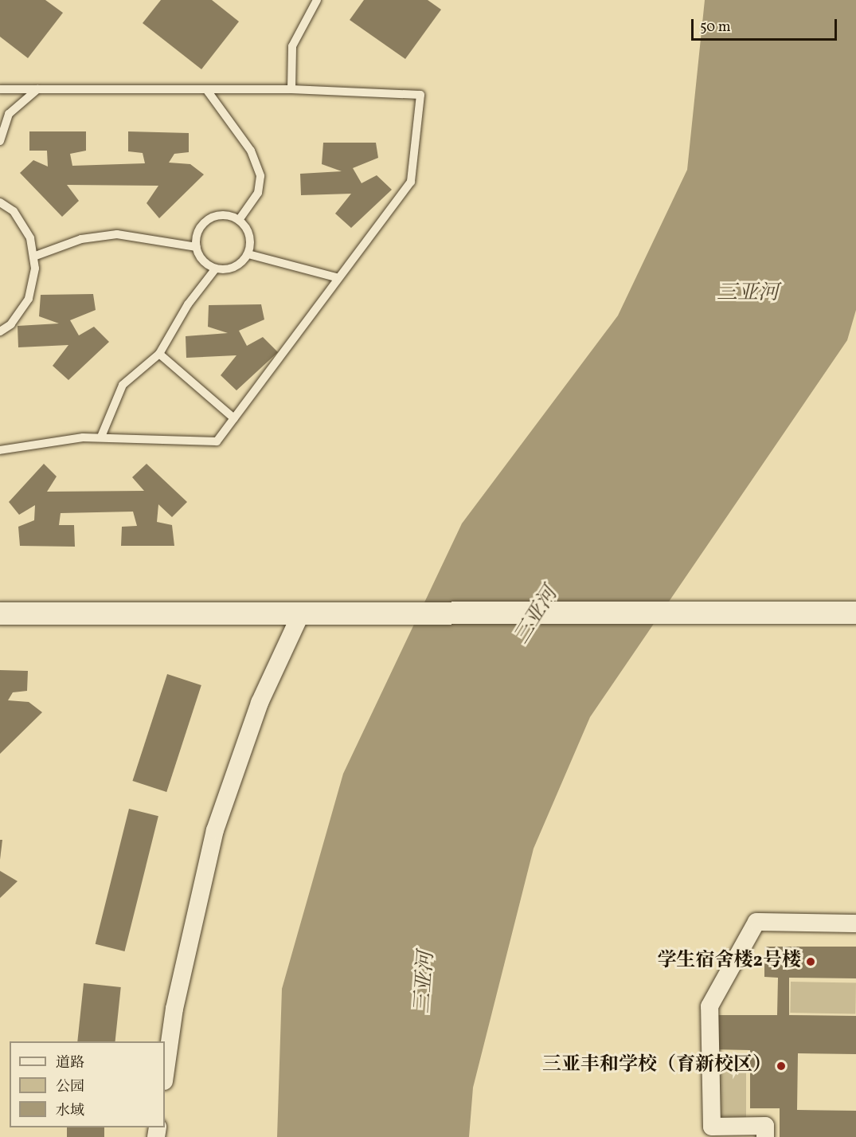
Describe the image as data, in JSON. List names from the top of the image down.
{
  "water": ["三亚河"],
  "places": ["学生宿舍楼2号楼", "三亚丰和学校（育新校区）"],
  "legend": ["道路", "公园", "水域"],
  "scale_bar": "50 m"
}
